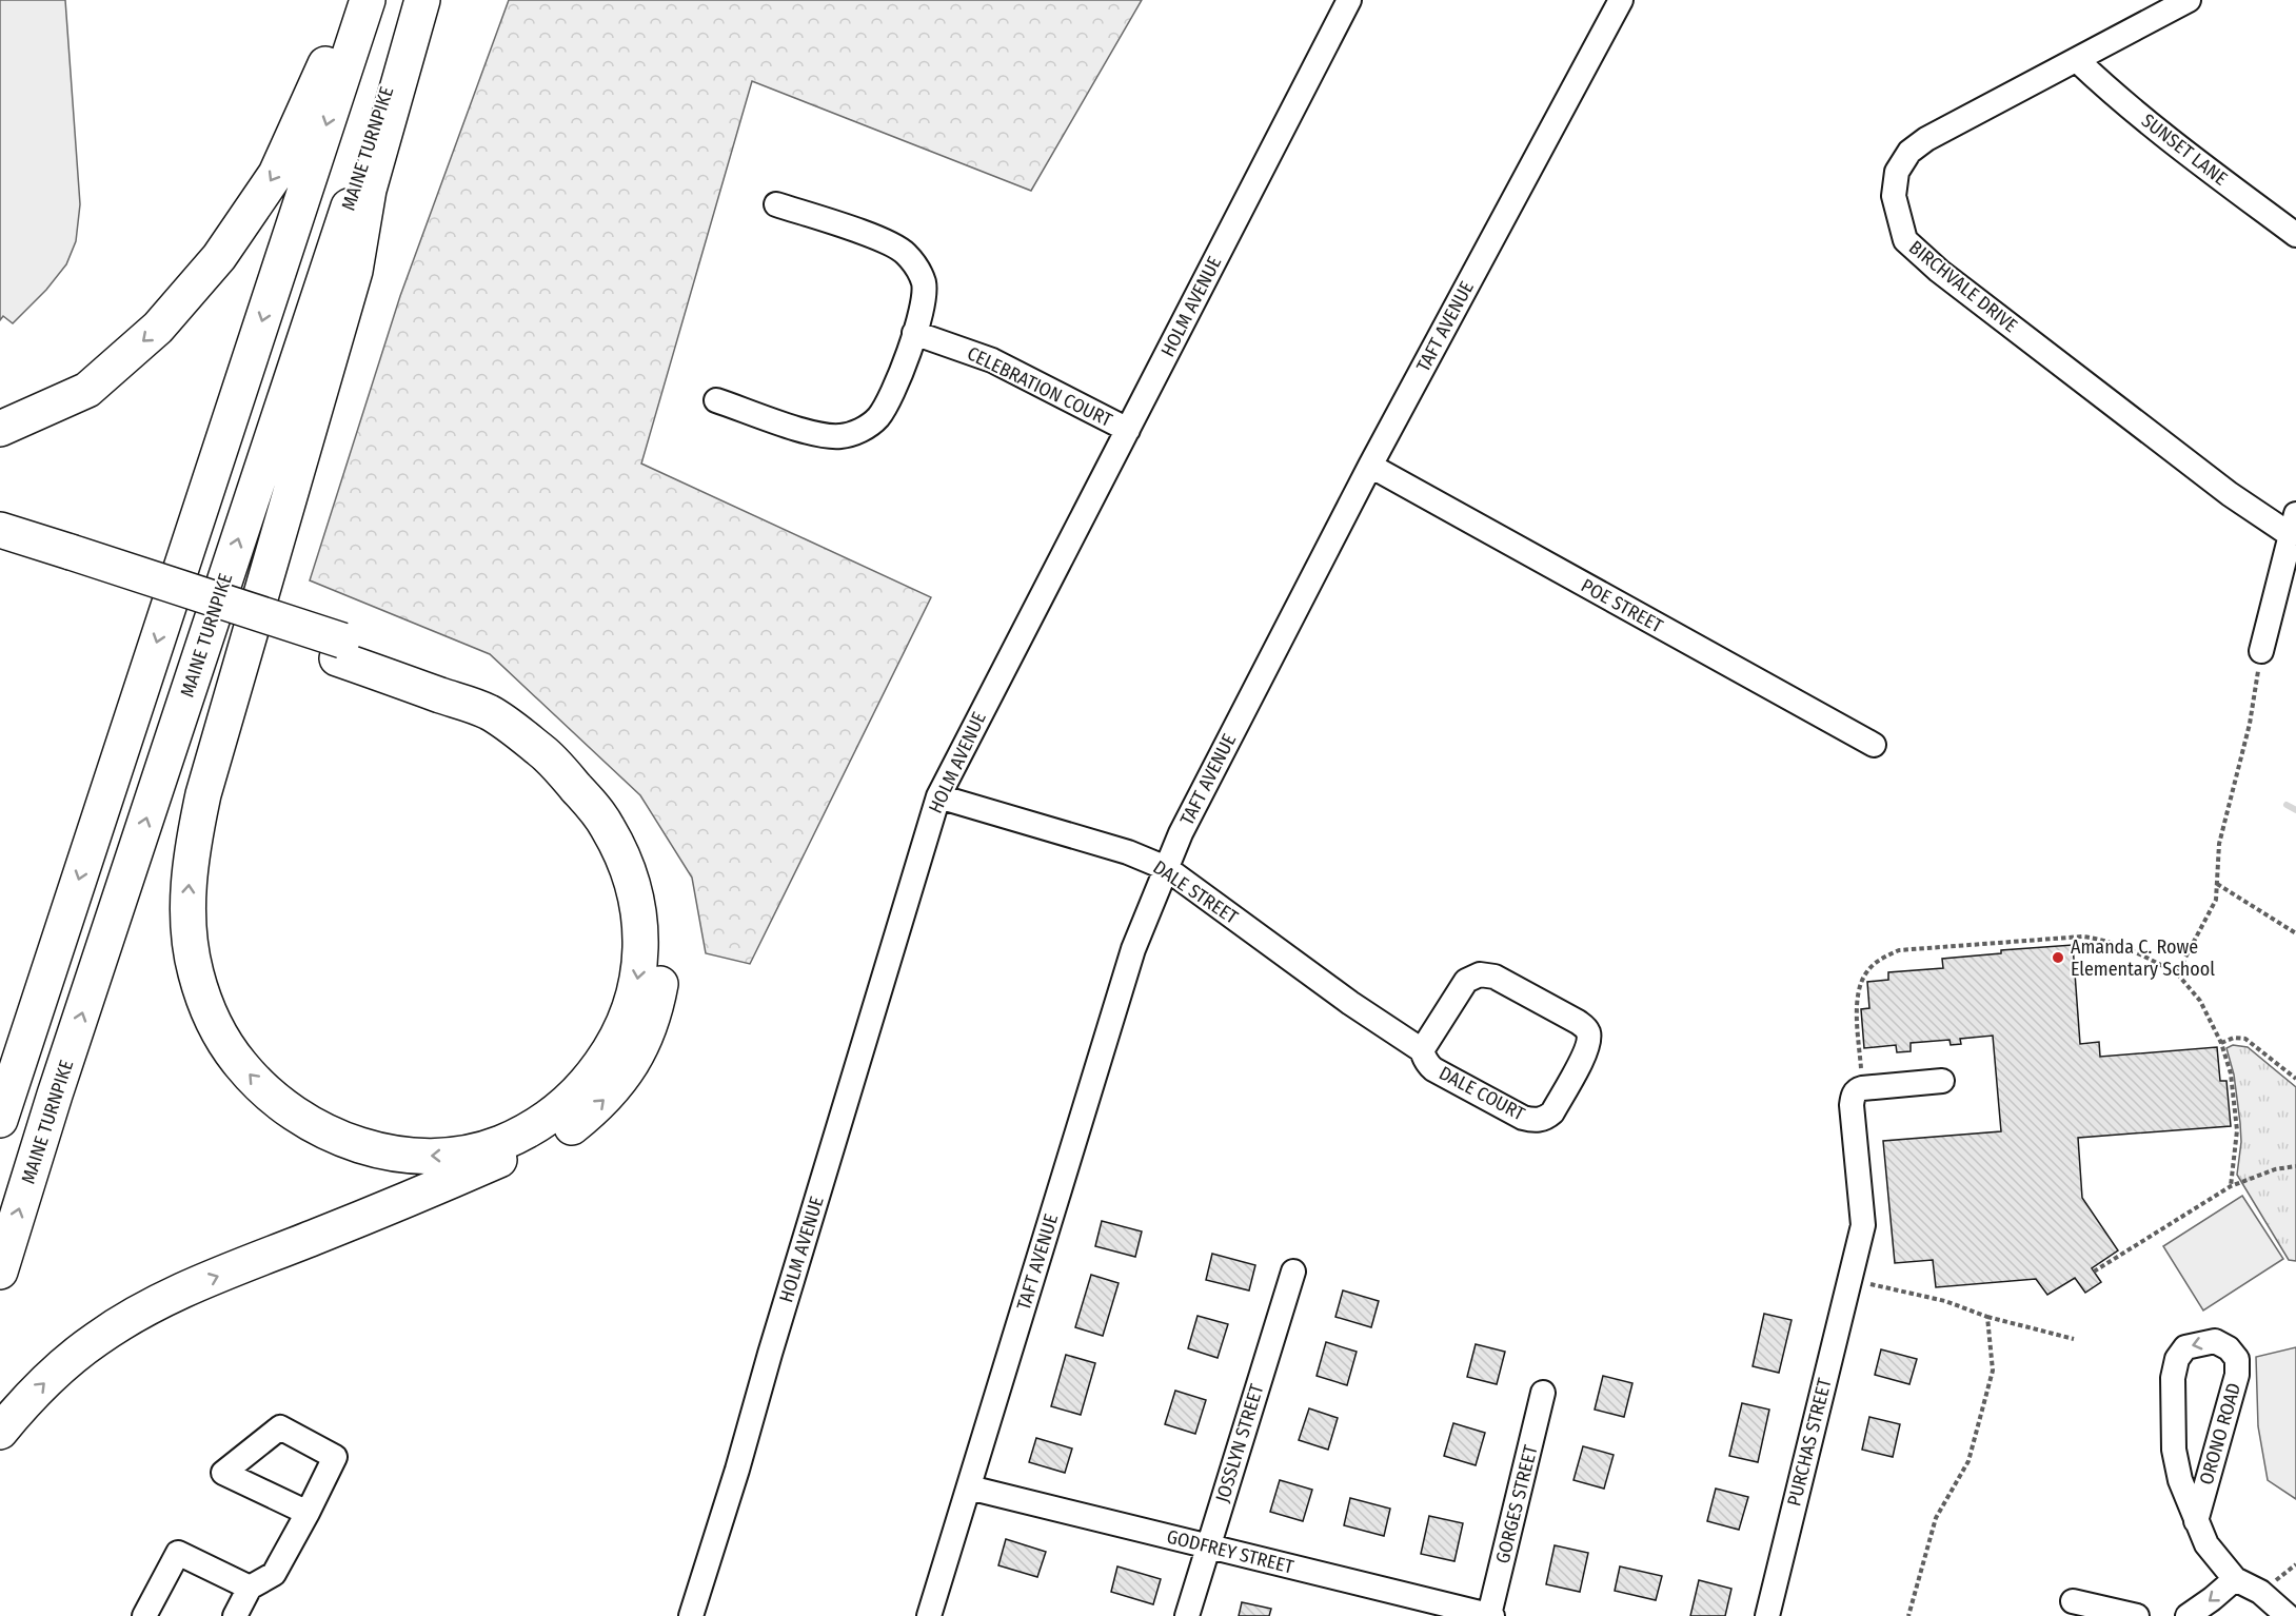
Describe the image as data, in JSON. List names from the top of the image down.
{
  "streets": {
    "highway": ["MAINE TURNPIKE"],
    "street": [
      "SUNSET LANE",
      "BIRCHVALE DRIVE",
      "HOLM AVENUE",
      "TAFT AVENUE",
      "CELEBRATION COURT",
      "POE STREET",
      "DALE STREET",
      "DALE COURT",
      "ORONO ROAD",
      "PURCHAS STREET",
      "JOSSLYN STREET",
      "GORGES STREET",
      "GODFREY STREET"
    ]
  },
  "crossings": [
    ["SUNSET LANE", "BIRCHVALE DRIVE"],
    ["HOLM AVENUE", "CELEBRATION COURT"],
    ["HOLM AVENUE", "DALE STREET"],
    ["TAFT AVENUE", "POE STREET"],
    ["TAFT AVENUE", "DALE STREET"],
    ["TAFT AVENUE", "GODFREY STREET"],
    ["DALE STREET", "DALE COURT"],
    ["JOSSLYN STREET", "GODFREY STREET"],
    ["GORGES STREET", "GODFREY STREET"]
  ],
  "places": ["Amanda C. Rowe Elementary School"]
}
